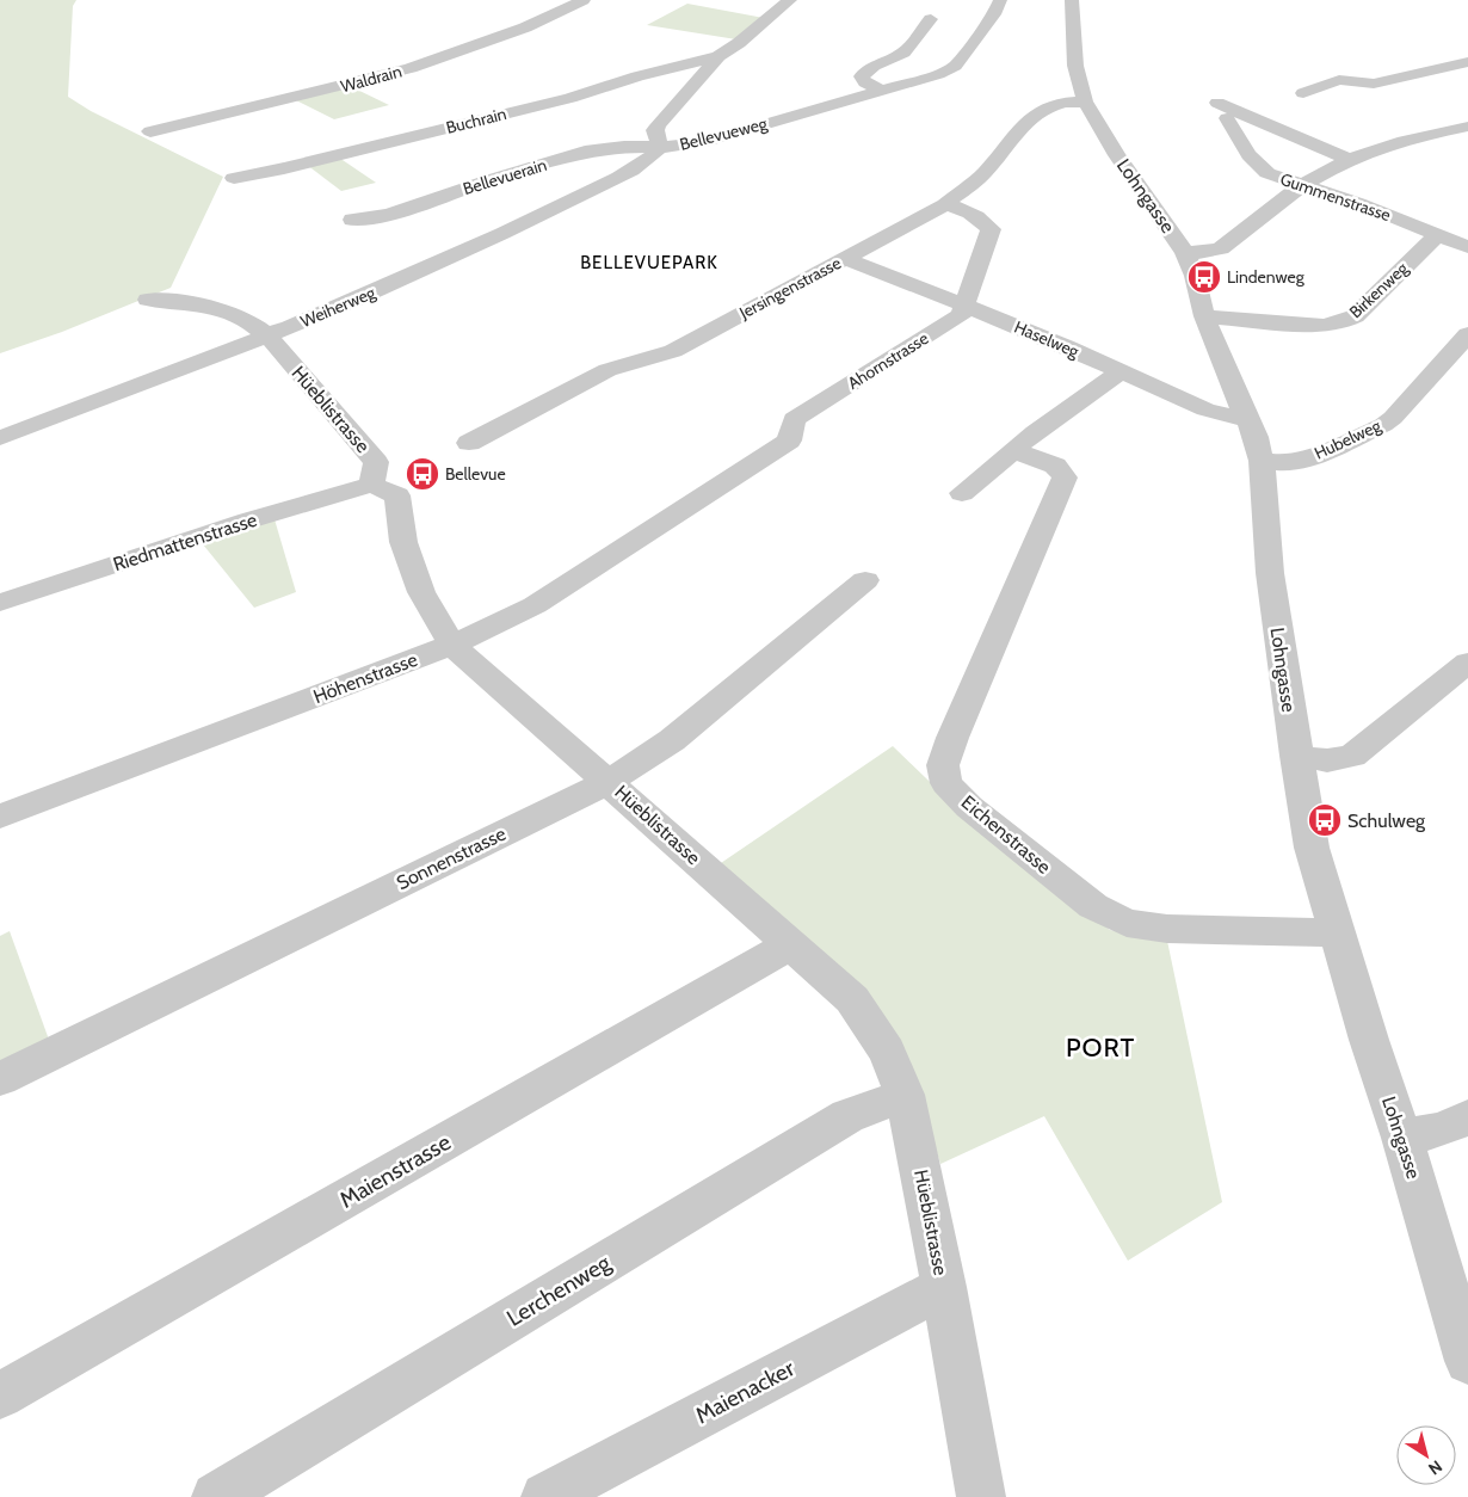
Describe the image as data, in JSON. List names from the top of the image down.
{
  "streets": {
    "street": [
      "Waldrain",
      "Buchrain",
      "Bellevueweg",
      "Bellevuerain",
      "Lohngasse",
      "Gummenstrasse",
      "Jersingenstrasse",
      "Birkenweg",
      "Weiherweg",
      "Haselweg",
      "Ahornstrasse",
      "Hüeblistrasse",
      "Hubelweg",
      "Riedmattenstrasse",
      "Höhenstrasse",
      "Eichenstrasse",
      "Sonnenstrasse",
      "Maienstrasse",
      "Lerchenweg",
      "Maienacker"
    ]
  },
  "crossings": [
    ["Buchrain", "Bellevueweg"],
    ["Bellevueweg", "Bellevuerain"],
    ["Bellevueweg", "Weiherweg"],
    ["Bellevuerain", "Weiherweg"],
    ["Lohngasse", "Jersingenstrasse"],
    ["Lohngasse", "Birkenweg"],
    ["Lohngasse", "Haselweg"],
    ["Lohngasse", "Hubelweg"],
    ["Lohngasse", "Eichenstrasse"],
    ["Gummenstrasse", "Birkenweg"],
    ["Jersingenstrasse", "Haselweg"],
    ["Jersingenstrasse", "Ahornstrasse"],
    ["Weiherweg", "Hüeblistrasse"],
    ["Haselweg", "Ahornstrasse"],
    ["Ahornstrasse", "Höhenstrasse"],
    ["Hüeblistrasse", "Riedmattenstrasse"],
    ["Hüeblistrasse", "Höhenstrasse"],
    ["Hüeblistrasse", "Sonnenstrasse"],
    ["Hüeblistrasse", "Maienstrasse"],
    ["Hüeblistrasse", "Lerchenweg"],
    ["Hüeblistrasse", "Maienacker"]
  ],
  "districts": ["BELLEVUEPARK", "PORT"],
  "places": {
    "bus stop": ["Lindenweg", "Bellevue", "Schulweg"]
  },
  "north": "bottom right"
}
